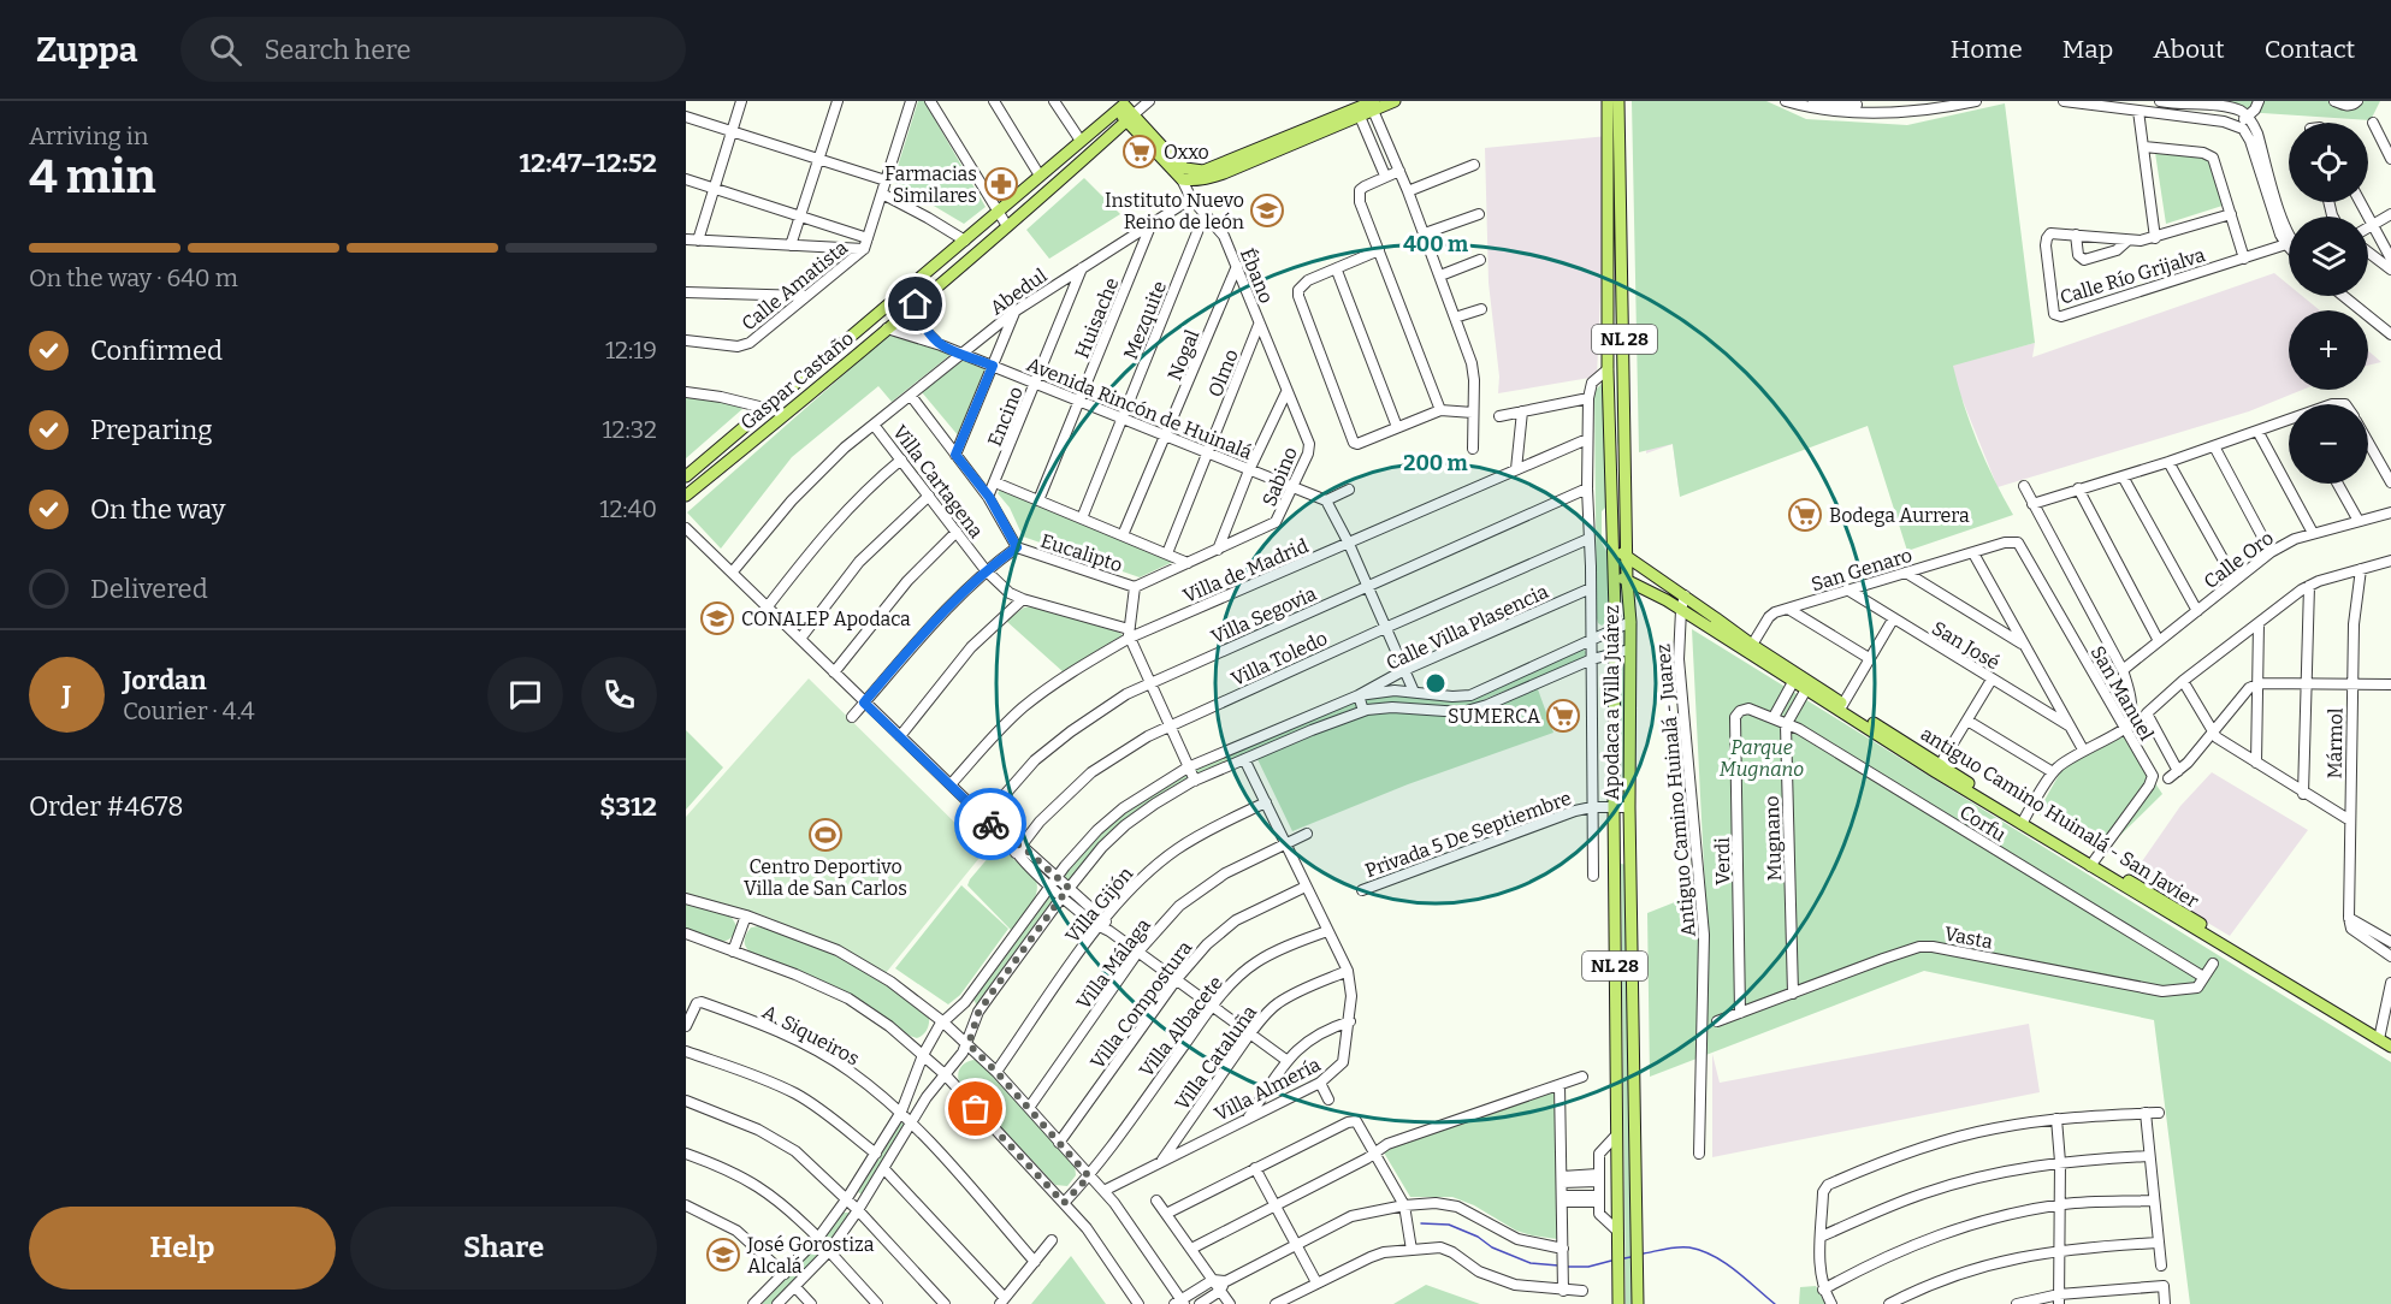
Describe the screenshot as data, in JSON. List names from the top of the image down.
{
  "streets": {
    "main road": ["NL 28", "Gaspar Castaño", "Apodaca a Villa Juárez"],
    "street": [
      "Ébano",
      "Calle Río Grijalva",
      "Calle Amatista",
      "Abedul",
      "Huisache",
      "Mezquite",
      "Nogal",
      "Olmo",
      "Avenida Rincón de Huinalá",
      "Encino",
      "Sabino",
      "Villa Cartagena",
      "Eucalipto",
      "Calle Oro",
      "San Genaro",
      "Villa de Madrid",
      "Villa Segovia",
      "Calle Villa Plasencia",
      "San José",
      "Villa Toledo",
      "San Manuel",
      "Mármol",
      "Antiguo Camino Huinalá - Juarez",
      "Corfu",
      "Privada 5 De Septiembre",
      "Mugnano",
      "Verdi",
      "Villa Gijón",
      "Vasta",
      "Villa Málaga",
      "Villa Compostura",
      "Villa Albacete",
      "A. Siqueiros",
      "Villa Cataluña",
      "Villa Almería"
    ]
  },
  "crossings": [
    ["Ébano", "Abedul"],
    ["Ébano", "Mezquite"],
    ["Ébano", "Nogal"],
    ["Ébano", "Olmo"],
    ["Ébano", "Gaspar Castaño"],
    ["Ébano", "Sabino"],
    ["Abedul", "Huisache"],
    ["Abedul", "Avenida Rincón de Huinalá"],
    ["Abedul", "Encino"],
    ["Abedul", "Villa Cartagena"],
    ["Abedul", "Eucalipto"],
    ["Huisache", "Avenida Rincón de Huinalá"],
    ["Mezquite", "Avenida Rincón de Huinalá"],
    ["Nogal", "Avenida Rincón de Huinalá"],
    ["Olmo", "Avenida Rincón de Huinalá"],
    ["Gaspar Castaño", "Avenida Rincón de Huinalá"],
    ["Avenida Rincón de Huinalá", "Encino"],
    ["Avenida Rincón de Huinalá", "Sabino"],
    ["Encino", "Eucalipto"],
    ["Sabino", "Eucalipto"],
    ["Villa Cartagena", "Villa de Madrid"],
    ["San Genaro", "San José"],
    ["San Genaro", "San Manuel"],
    ["Apodaca a Villa Juárez", "Privada 5 De Septiembre"],
    ["Corfu", "Mugnano"],
    ["Corfu", "Verdi"],
    ["Corfu", "Vasta"],
    ["Mugnano", "Vasta"],
    ["Verdi", "Vasta"],
    ["Villa Gijón", "Villa Almería"],
    ["Villa Málaga", "Villa Almería"],
    ["Villa Compostura", "Villa Almería"],
    ["Villa Albacete", "Villa Almería"],
    ["Villa Cataluña", "Villa Almería"]
  ],
  "parks": ["Parque Mugnano"],
  "places": {
    "supermarket": ["Oxxo", "Bodega Aurrera", "SUMERCA"],
    "pharmacy": ["Farmacias Similares"],
    "school or university": ["Instituto Nuevo Reino de león", "CONALEP Apodaca", "José Gorostiza Alcalá"],
    "sports": ["Centro Deportivo Villa de San Carlos"]
  },
  "page": {
    "header": "Zuppa",
    "search": "Search here",
    "nav": [
      "Home",
      "Map",
      "About",
      "Contact"
    ],
    "heading": ["4 min", "Arriving in", "12:47–12:52"],
    "panel": [
      "Jordan",
      "Courier · 4.4",
      "Order #4678",
      "$312"
    ],
    "map_buttons": ["+", "−"],
    "bar": "On the way · 640 m",
    "list": [
      ["Confirmed", "12:19"],
      ["Preparing", "12:32"],
      ["On the way", "12:40"],
      "Delivered"
    ],
    "round": "J",
    "buttons": ["Help", "Share"]
  },
  "rings": ["400 m", "200 m"]
}
